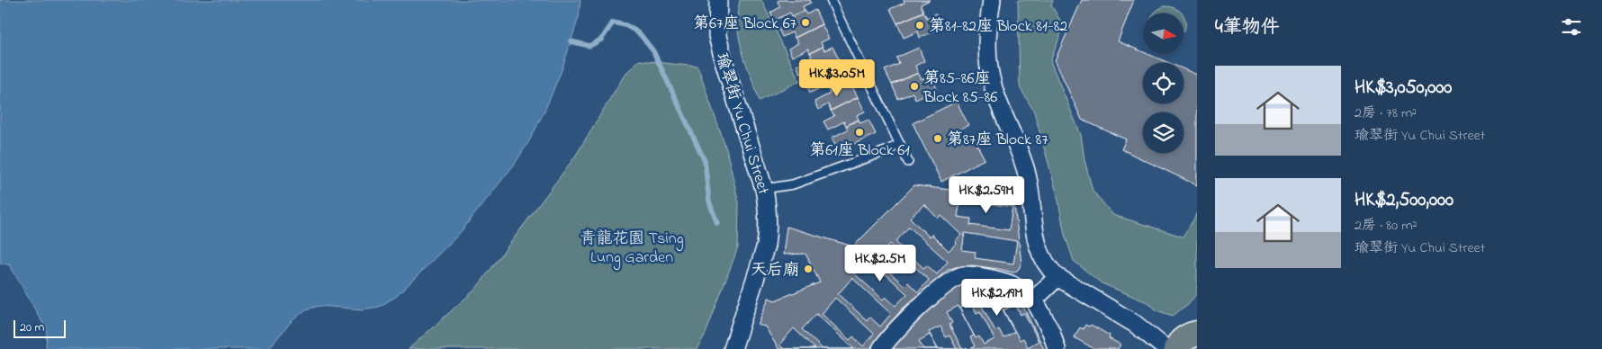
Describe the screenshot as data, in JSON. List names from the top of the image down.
{
  "streets": {
    "street": ["瑜翠街 Yu Chui Street"]
  },
  "parks": ["青龍花園 Tsing Lung Garden"],
  "places": [
    "第67座 Block 67",
    "第81-82座 Block 81-82",
    "第85-86座 Block 85-86",
    "第61座 Block 61",
    "第87座 Block 87",
    "天后廟"
  ],
  "scale_bar": "20 m",
  "north": "right",
  "page": {
    "heading": "4筆物件",
    "list": [
      {
        "name": "HK$3,050,000",
        "note": "2房 · 78 m² · 瑜翠街 Yu Chui Street"
      },
      {
        "name": "HK$2,500,000",
        "note": "2房 · 80 m² · 瑜翠街 Yu Chui Street"
      }
    ],
    "price": [
      "HK$3.05M",
      "HK$2.59M",
      "HK$2.5M",
      "HK$2.19M"
    ],
    "scale": "20 m"
  }
}
